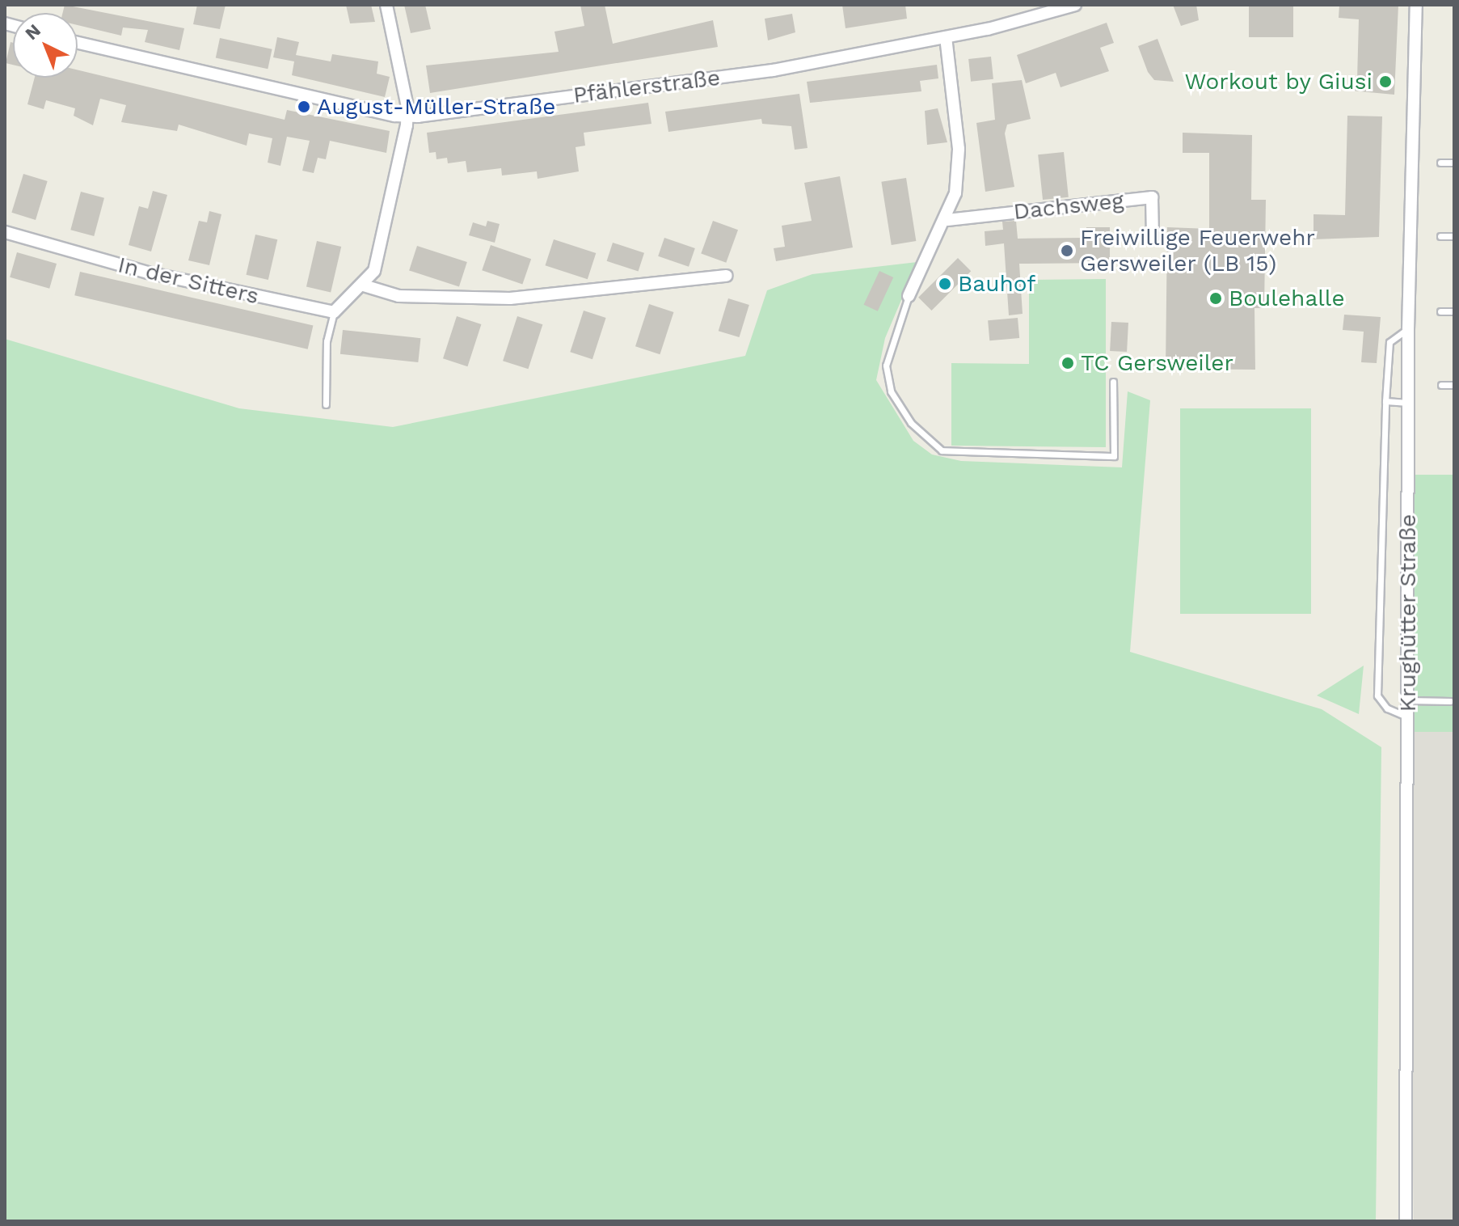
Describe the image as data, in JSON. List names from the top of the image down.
{
  "streets": {
    "street": [
      "Pfählerstraße",
      "Dachsweg",
      "In der Sitters",
      "Krughütter Straße"
    ]
  },
  "places": [
    "Workout by Giusi",
    "August-Müller-Straße",
    "Freiwillige Feuerwehr Gersweiler (LB 15)",
    "Bauhof",
    "Boulehalle",
    "TC Gersweiler"
  ],
  "north": "top left"
}
